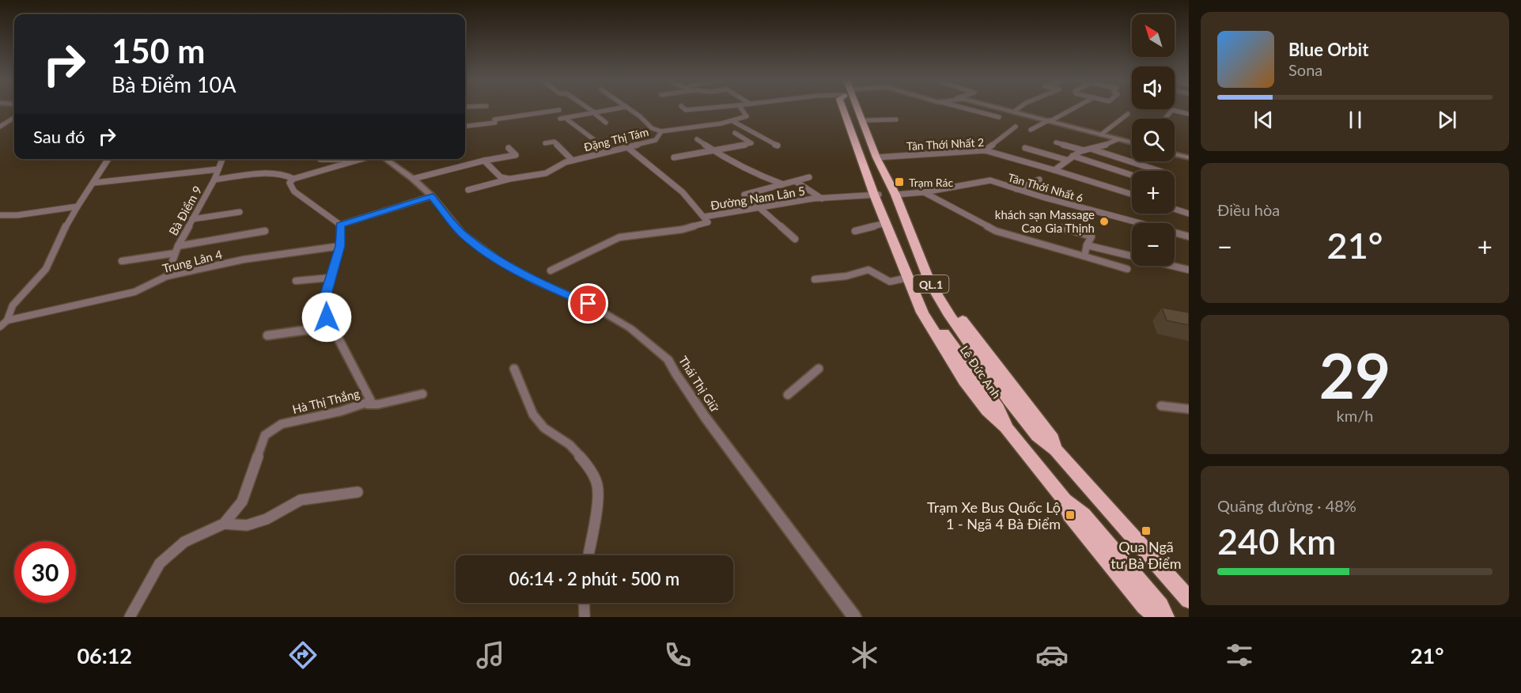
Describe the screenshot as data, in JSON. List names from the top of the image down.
{
  "streets": {
    "highway": ["QL.1", "Lê Đức Anh"],
    "street": [
      "Đặng Thị Tám",
      "Tân Thới Nhất 2",
      "Tân Thới Nhất 6",
      "Đường Nam Lân 5",
      "Bà Điểm 9",
      "Trung Lân 4",
      "Thái Thị Giữ",
      "Hà Thị Thắng"
    ]
  },
  "crossings": [
    ["Tân Thới Nhất 2", "Lê Đức Anh"],
    ["Tân Thới Nhất 6", "Lê Đức Anh"],
    ["Đường Nam Lân 5", "Lê Đức Anh"],
    ["Bà Điểm 9", "Trung Lân 4"],
    ["Trung Lân 4", "Hà Thị Thắng"],
    ["QL.1", "Lê Đức Anh"]
  ],
  "places": {
    "transit": ["Trạm Rác", "Trạm Xe Bus Quốc Lộ 1 - Ngã 4 Bà Điểm", "Qua Ngã tư Bà Điểm"],
    "other": ["khách sạn Massage Cao Gia Thịnh"]
  },
  "north": "top left",
  "page": {
    "map_buttons": ["+", "−"],
    "turn": ["150 m", "Bà Điểm 10A"],
    "song": ["Blue Orbit", "Sona"],
    "then": "Sau đó",
    "tile": [
      "Điều hòa",
      ["29", "km/h"],
      ["Quãng đường · 48%", "240 km"]
    ],
    "heat": ["−", "21°", "+"],
    "limit": "30",
    "trip": "06:14 · 2 phút · 500 m",
    "tabs": ["06:12", "21°"]
  }
}
